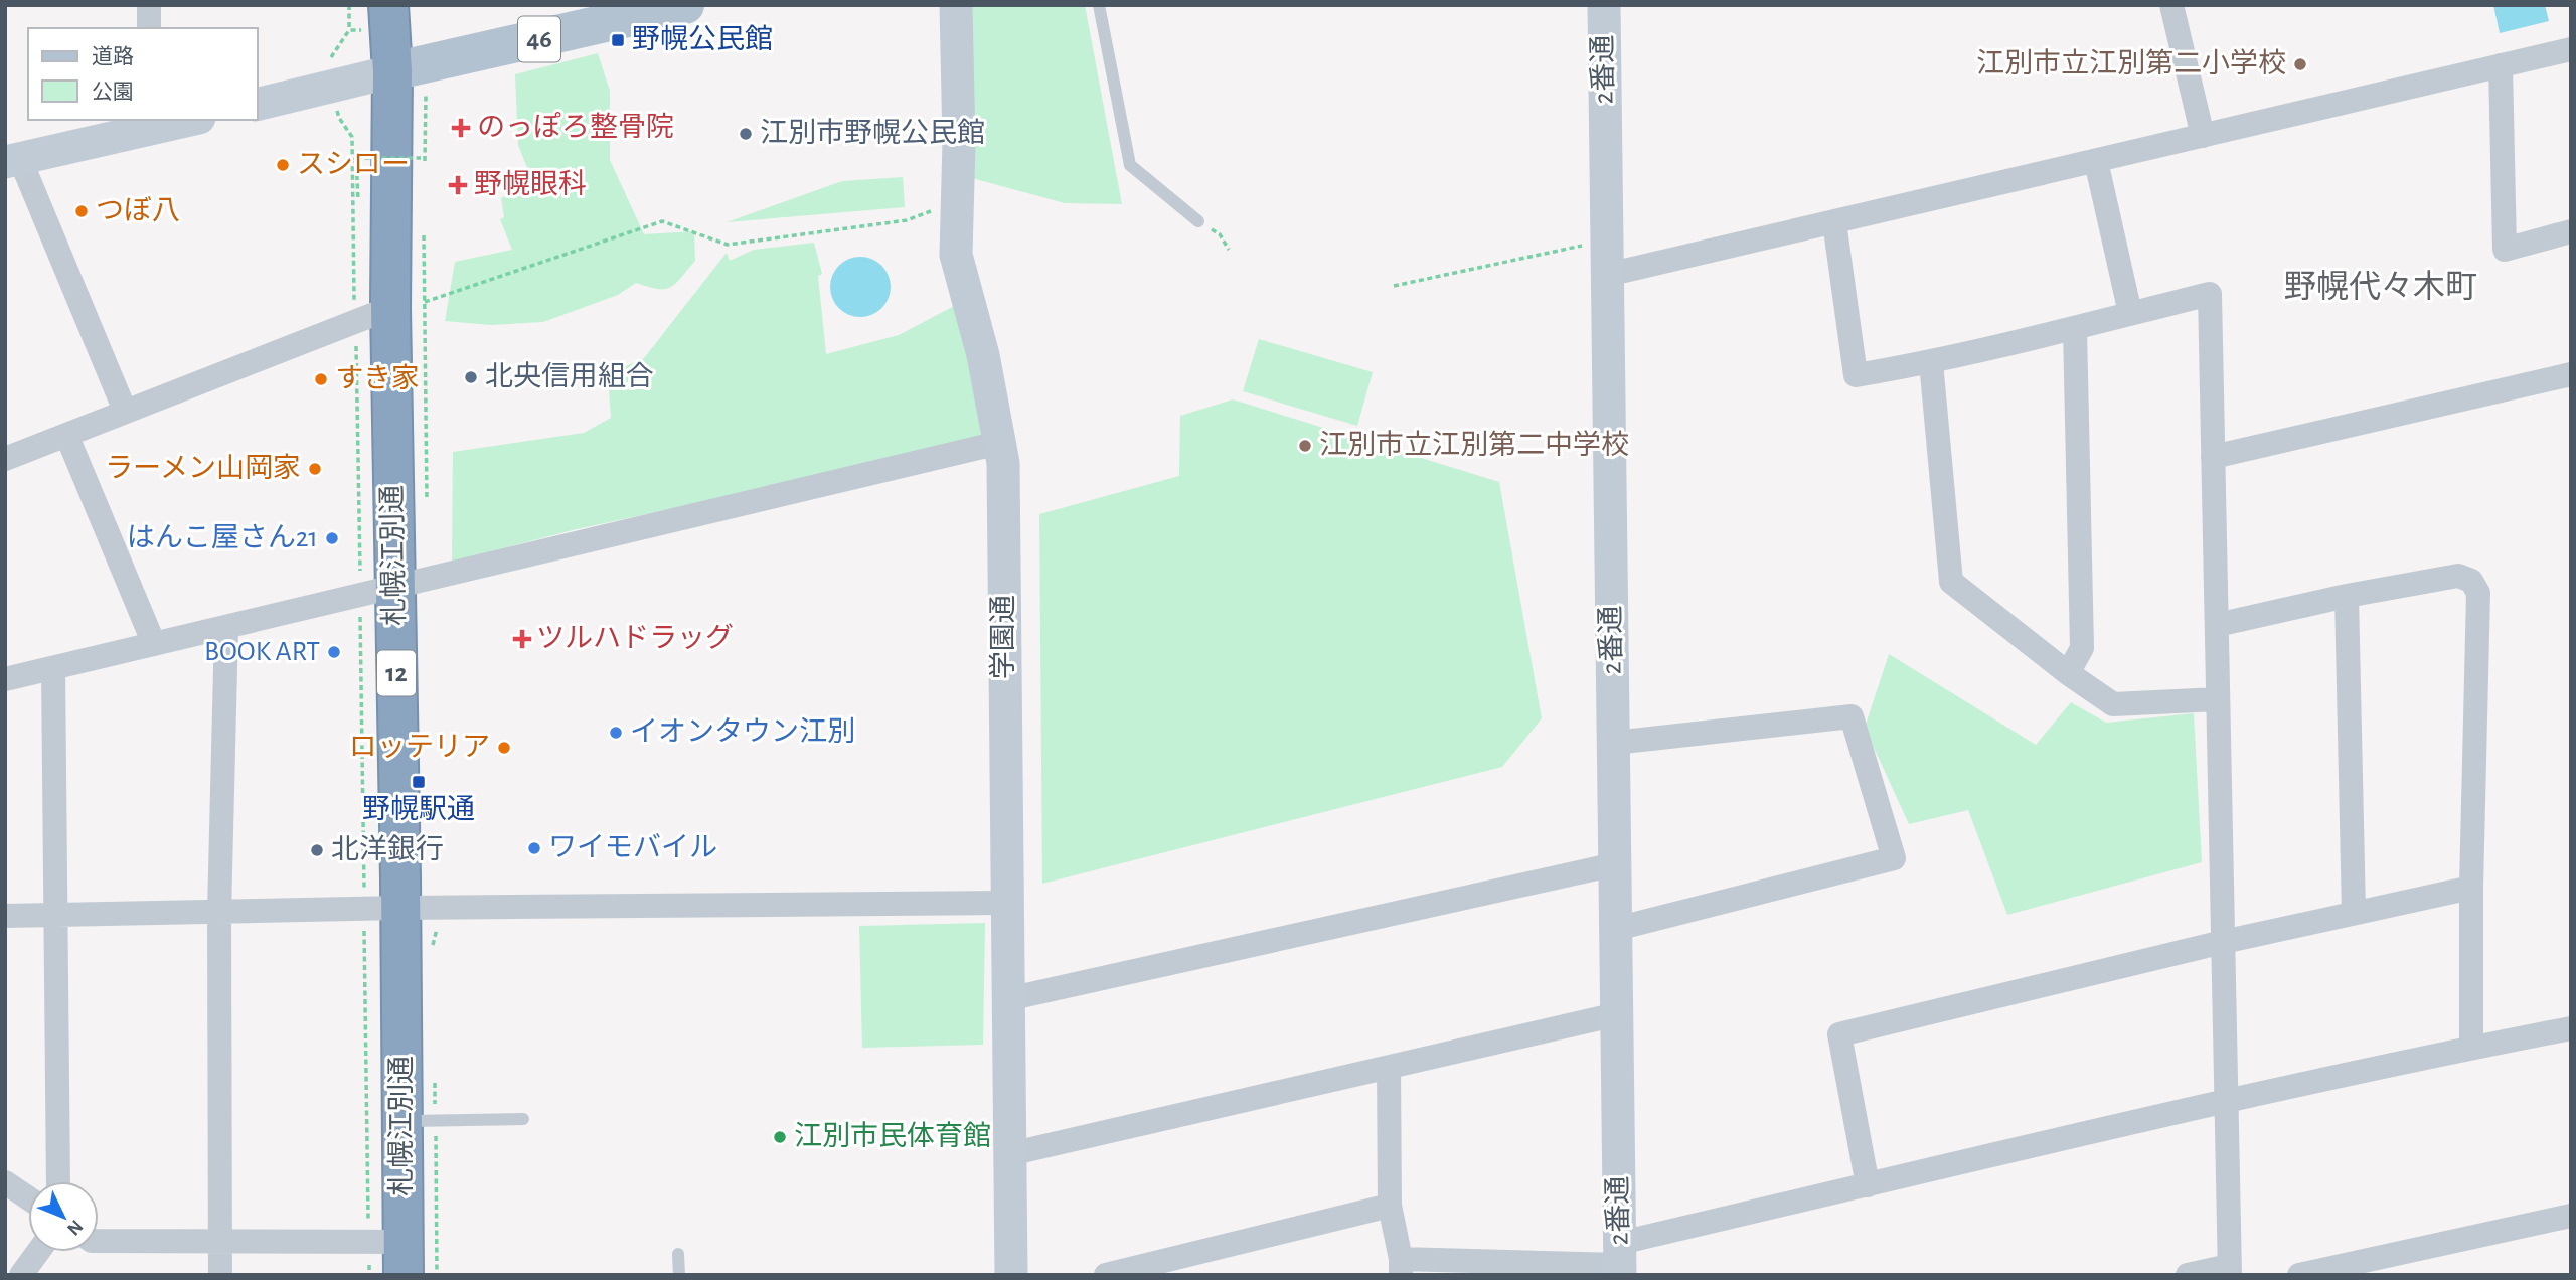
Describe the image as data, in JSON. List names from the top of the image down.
{
  "streets": {
    "highway": ["札幌江別通", "12"],
    "main road": ["46"],
    "street": ["2番通", "学園通"]
  },
  "crossings": [
    ["46", "札幌江別通"]
  ],
  "districts": ["野幌代々木町"],
  "places": {
    "transit": ["野幌公民館", "野幌駅通"],
    "other": [
      "江別市立江別第二小学校",
      "江別市野幌公民館",
      "スシロー",
      "つぼ八",
      "北央信用組合",
      "すき家",
      "江別市立江別第二中学校",
      "ラーメン山岡家",
      "はんこ屋さん21",
      "BOOK ART",
      "イオンタウン江別",
      "ロッテリア",
      "ワイモバイル",
      "北洋銀行",
      "江別市民体育館"
    ],
    "health": ["のっぽろ整骨院", "野幌眼科", "ツルハドラッグ"]
  },
  "legend": ["道路", "公園"],
  "north": "bottom right"
}
